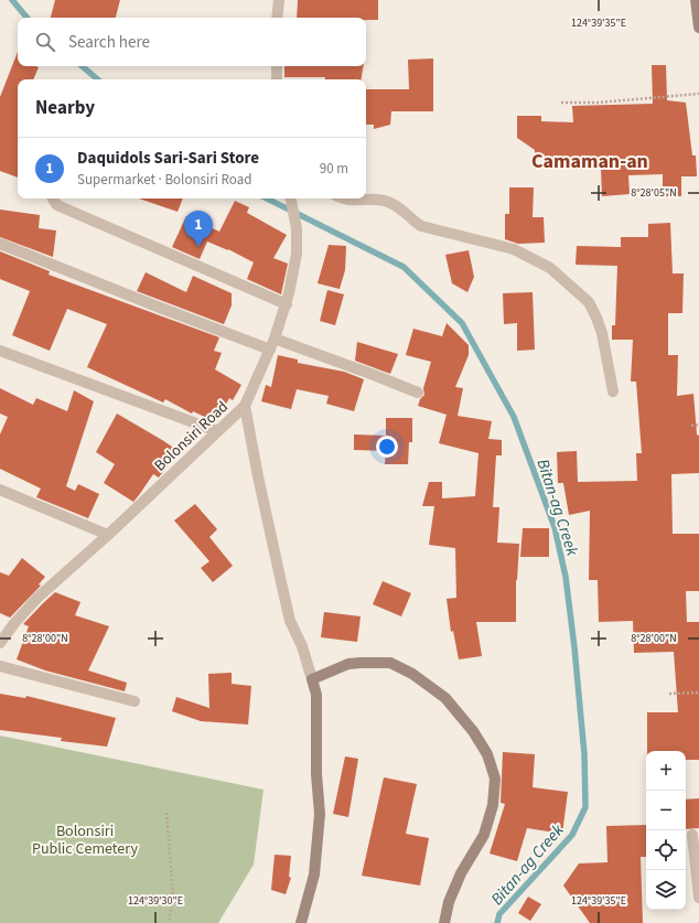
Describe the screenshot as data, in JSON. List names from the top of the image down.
{
  "streets": {
    "street": ["Bolonsiri Road"]
  },
  "districts": ["Camaman-an"],
  "water": ["Bitan-ag Creek"],
  "parks": ["Bolonsiri Public Cemetery"],
  "page": {
    "search": "Search here",
    "heading": "Nearby",
    "list": [
      {
        "mark": "1",
        "name": "Daquidols Sari-Sari Store",
        "note": "Supermarket · Bolonsiri Road",
        "value": "90 m"
      }
    ],
    "pins": "1",
    "map_buttons": ["+", "−"]
  },
  "coordinates": [
    "124°39'35\"E",
    "8°28'05\"N",
    "8°28'00\"N",
    "124°39'30\"E"
  ]
}
